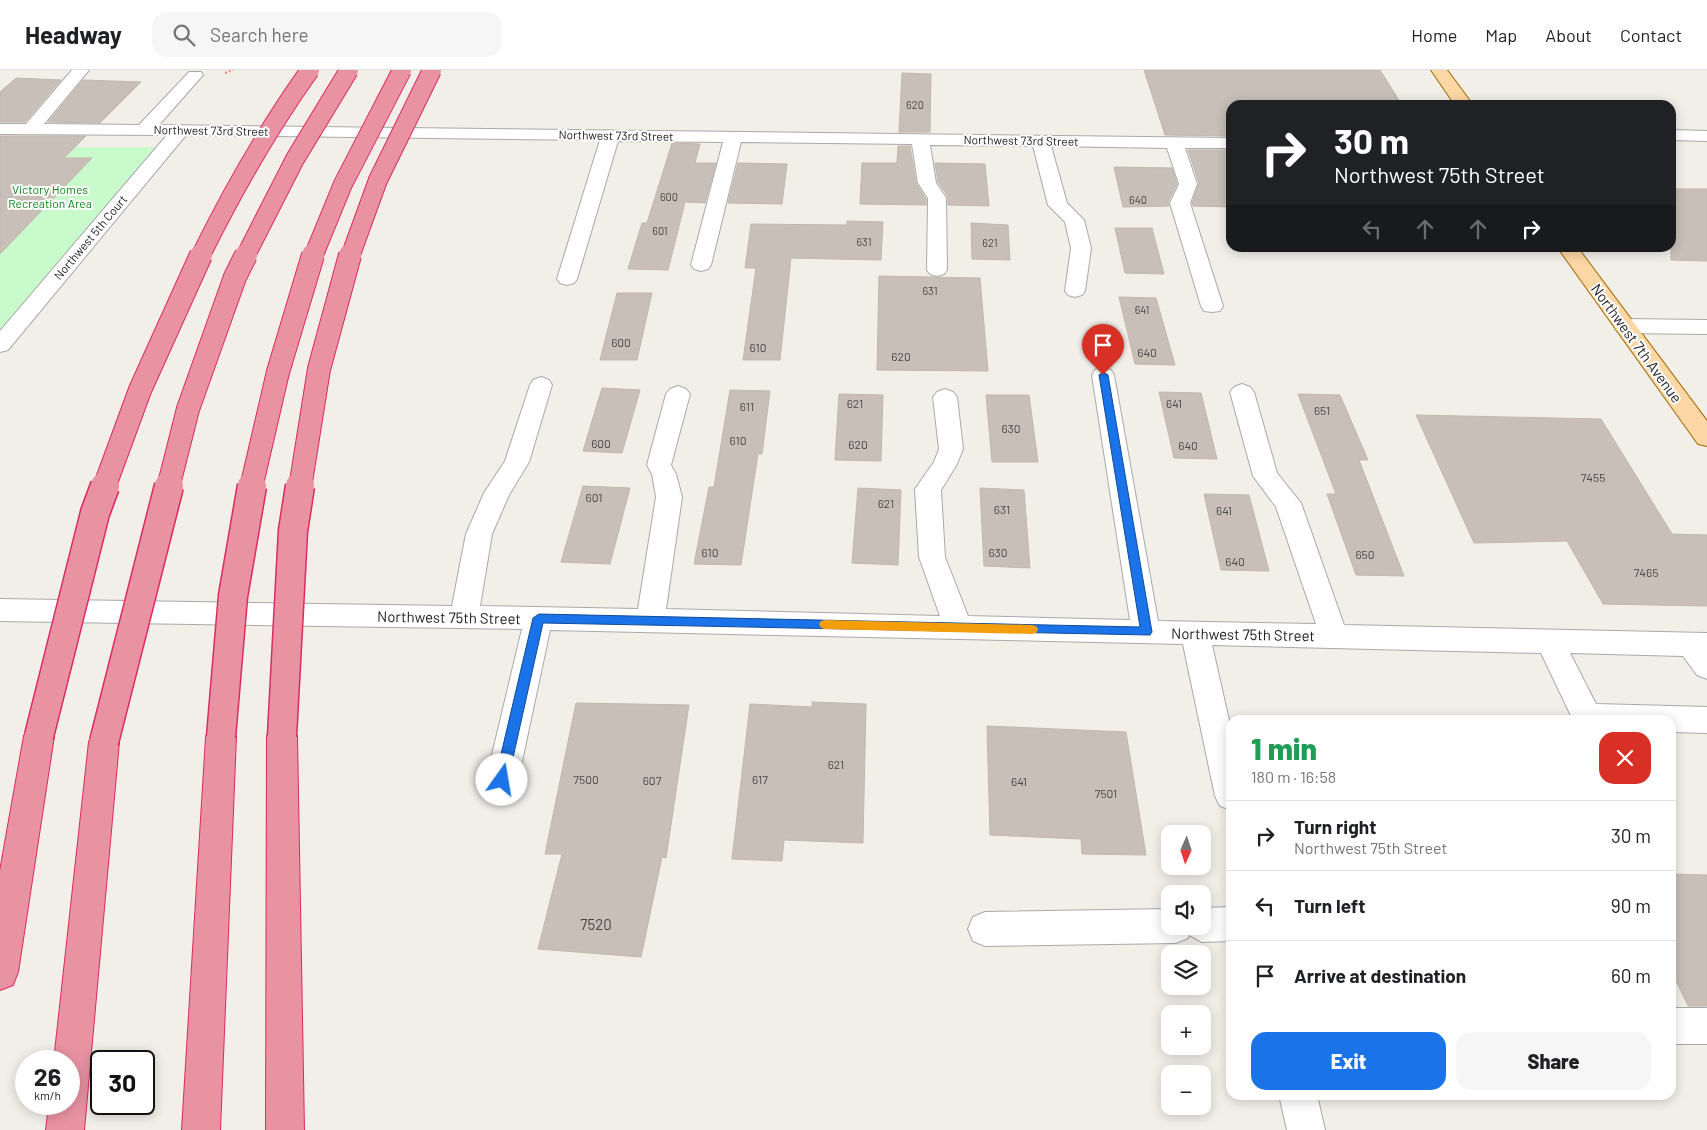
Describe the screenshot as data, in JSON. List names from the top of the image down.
{
  "streets": {
    "main road": ["Northwest 7th Avenue"],
    "street": ["Northwest 73rd Street", "Northwest 5th Court", "Northwest 75th Street"]
  },
  "crossings": [
    ["Northwest 73rd Street", "Northwest 5th Court"]
  ],
  "parks": ["Victory Homes Recreation Area"],
  "house_numbers": [
    "620",
    "600",
    "640",
    "601",
    "631",
    "621",
    "631",
    "641",
    "600",
    "610",
    "640",
    "620",
    "621",
    "641",
    "611",
    "651",
    "630",
    "610",
    "600",
    "620",
    "640",
    "7455",
    "601",
    "621",
    "631",
    "641",
    "610",
    "630",
    "650",
    "640",
    "7465",
    "621",
    "7500",
    "617",
    "607",
    "641",
    "7501",
    "7520"
  ],
  "north": "bottom",
  "page": {
    "header": "Headway",
    "search": "Search here",
    "nav": [
      "Home",
      "Map",
      "About",
      "Contact"
    ],
    "turn": ["30 m", "Northwest 75th Street"],
    "heading": ["1 min", "180 m · 16:58"],
    "list": [
      {
        "name": "Turn right",
        "note": "Northwest 75th Street",
        "value": "30 m"
      },
      {
        "name": "Turn left",
        "value": "90 m"
      },
      {
        "name": "Arrive at destination",
        "value": "60 m"
      }
    ],
    "map_buttons": ["+", "−"],
    "buttons": ["Exit", "Share"],
    "speed": "26 km/h",
    "limit": "30"
  }
}
